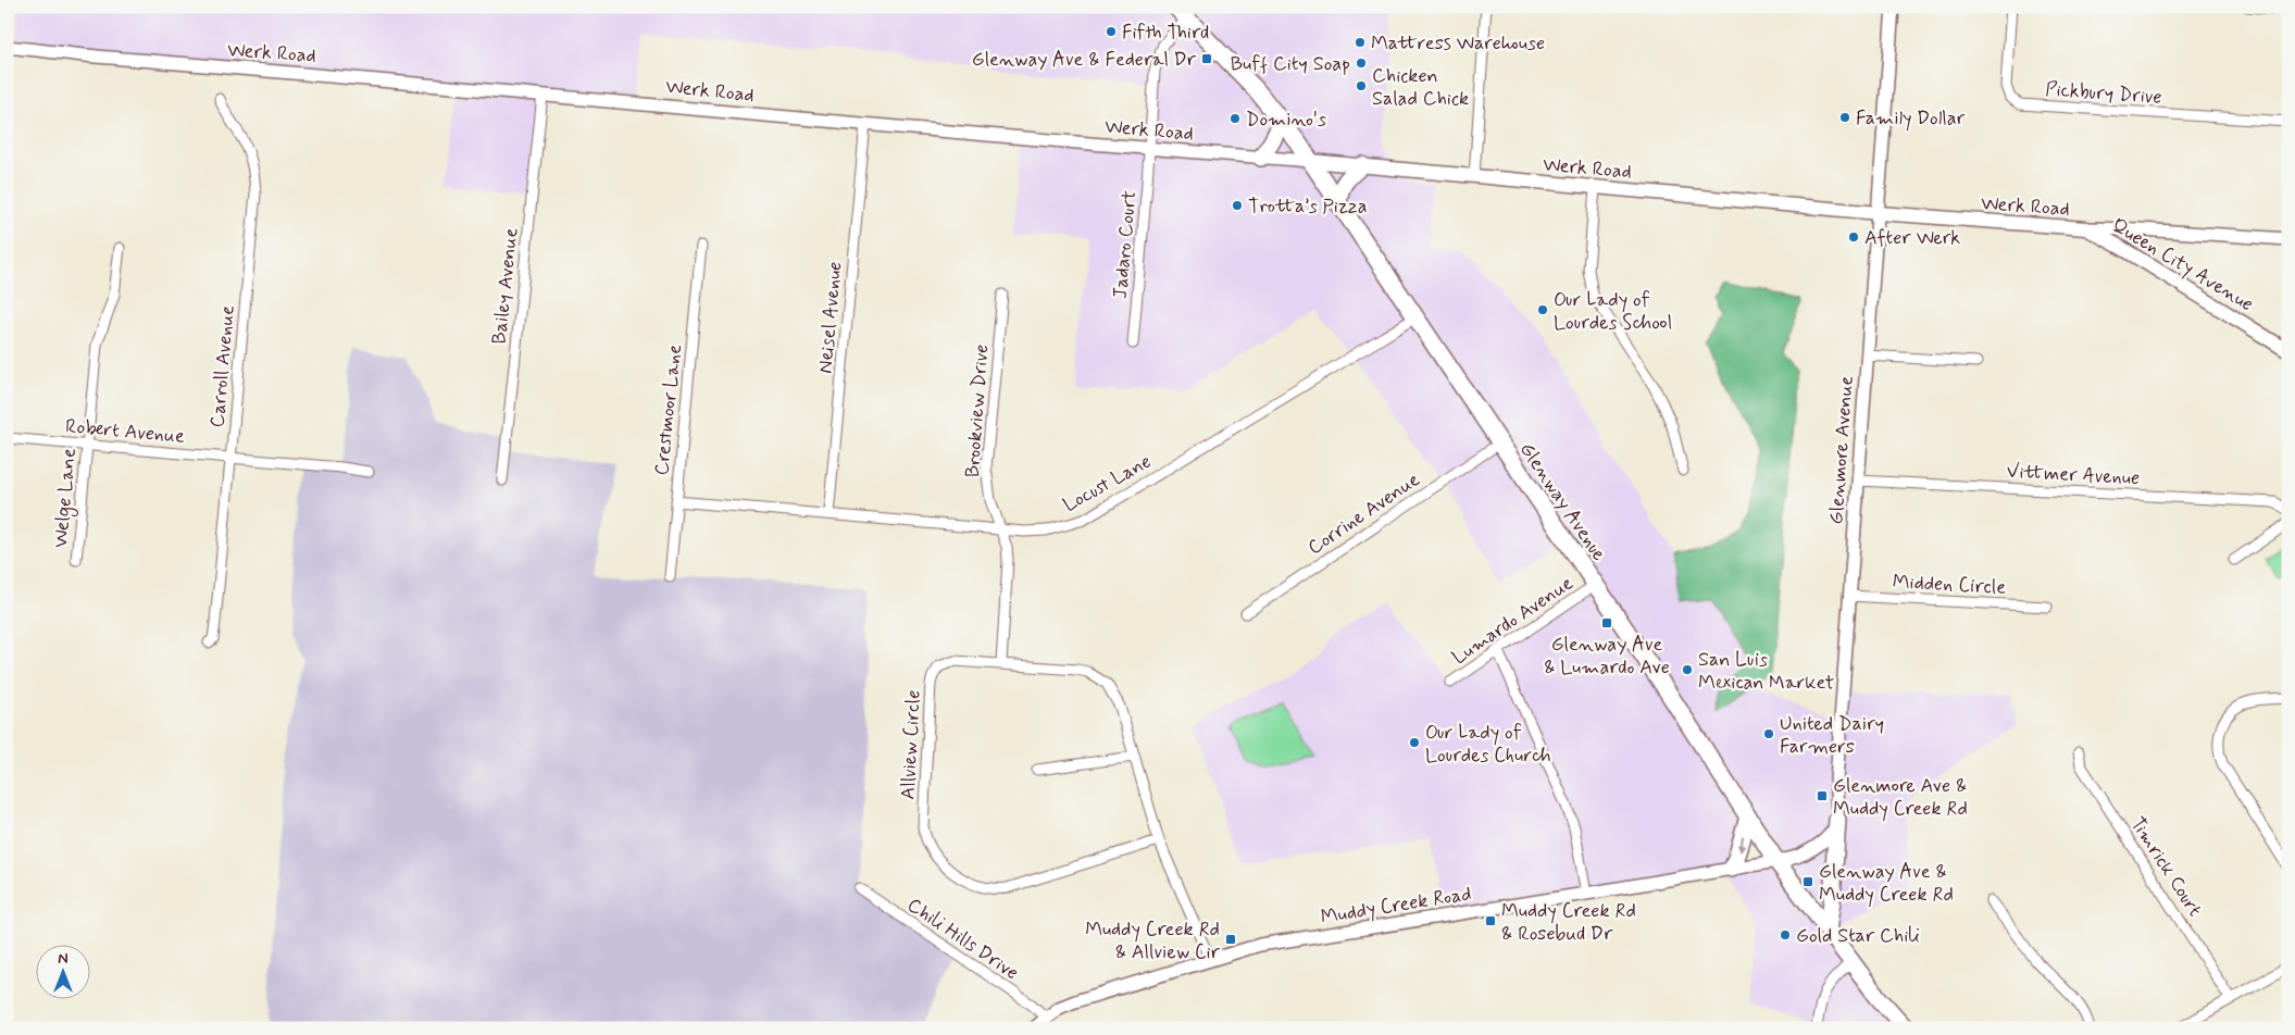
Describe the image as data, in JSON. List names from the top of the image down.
{
  "streets": {
    "main road": ["Werk Road", "Queen City Avenue", "Glenway Avenue"],
    "street": [
      "Pickbury Drive",
      "Jadaro Court",
      "Bailey Avenue",
      "Neisel Avenue",
      "Carroll Avenue",
      "Crestmoor Lane",
      "Brookview Drive",
      "Robert Avenue",
      "Glenmore Avenue",
      "Vittmer Avenue",
      "Locust Lane",
      "Welge Lane",
      "Corrine Avenue",
      "Midden Circle",
      "Lumardo Avenue",
      "Allview Circle",
      "Timrick Court",
      "Muddy Creek Road",
      "Chili Hills Drive"
    ]
  },
  "crossings": [
    ["Werk Road", "Jadaro Court"],
    ["Werk Road", "Queen City Avenue"],
    ["Werk Road", "Bailey Avenue"],
    ["Werk Road", "Neisel Avenue"],
    ["Werk Road", "Glenmore Avenue"],
    ["Werk Road", "Glenway Avenue"],
    ["Jadaro Court", "Glenway Avenue"],
    ["Neisel Avenue", "Locust Lane"],
    ["Carroll Avenue", "Robert Avenue"],
    ["Crestmoor Lane", "Locust Lane"],
    ["Brookview Drive", "Locust Lane"],
    ["Brookview Drive", "Allview Circle"],
    ["Robert Avenue", "Welge Lane"],
    ["Glenmore Avenue", "Vittmer Avenue"],
    ["Glenmore Avenue", "Midden Circle"],
    ["Locust Lane", "Glenway Avenue"],
    ["Glenway Avenue", "Corrine Avenue"],
    ["Glenway Avenue", "Lumardo Avenue"],
    ["Glenway Avenue", "Muddy Creek Road"],
    ["Allview Circle", "Muddy Creek Road"],
    ["Muddy Creek Road", "Chili Hills Drive"]
  ],
  "places": {
    "other": [
      "Fifth Third",
      "Mattress Warehouse",
      "Buff City Soap",
      "Chicken Salad Chick",
      "Family Dollar",
      "Domino's",
      "Trotta’s Pizza",
      "After Werk",
      "Our Lady of Lourdes School",
      "San Luis Mexican Market",
      "United Dairy Farmers",
      "Our Lady of Lourdes Church",
      "Gold Star Chili"
    ],
    "transit": [
      "Glenway Ave & Federal Dr",
      "Glenway Ave & Lumardo Ave",
      "Glenmore Ave & Muddy Creek Rd",
      "Glenway Ave & Muddy Creek Rd",
      "Muddy Creek Rd & Rosebud Dr",
      "Muddy Creek Rd & Allview Cir"
    ]
  },
  "north": "top"
}
